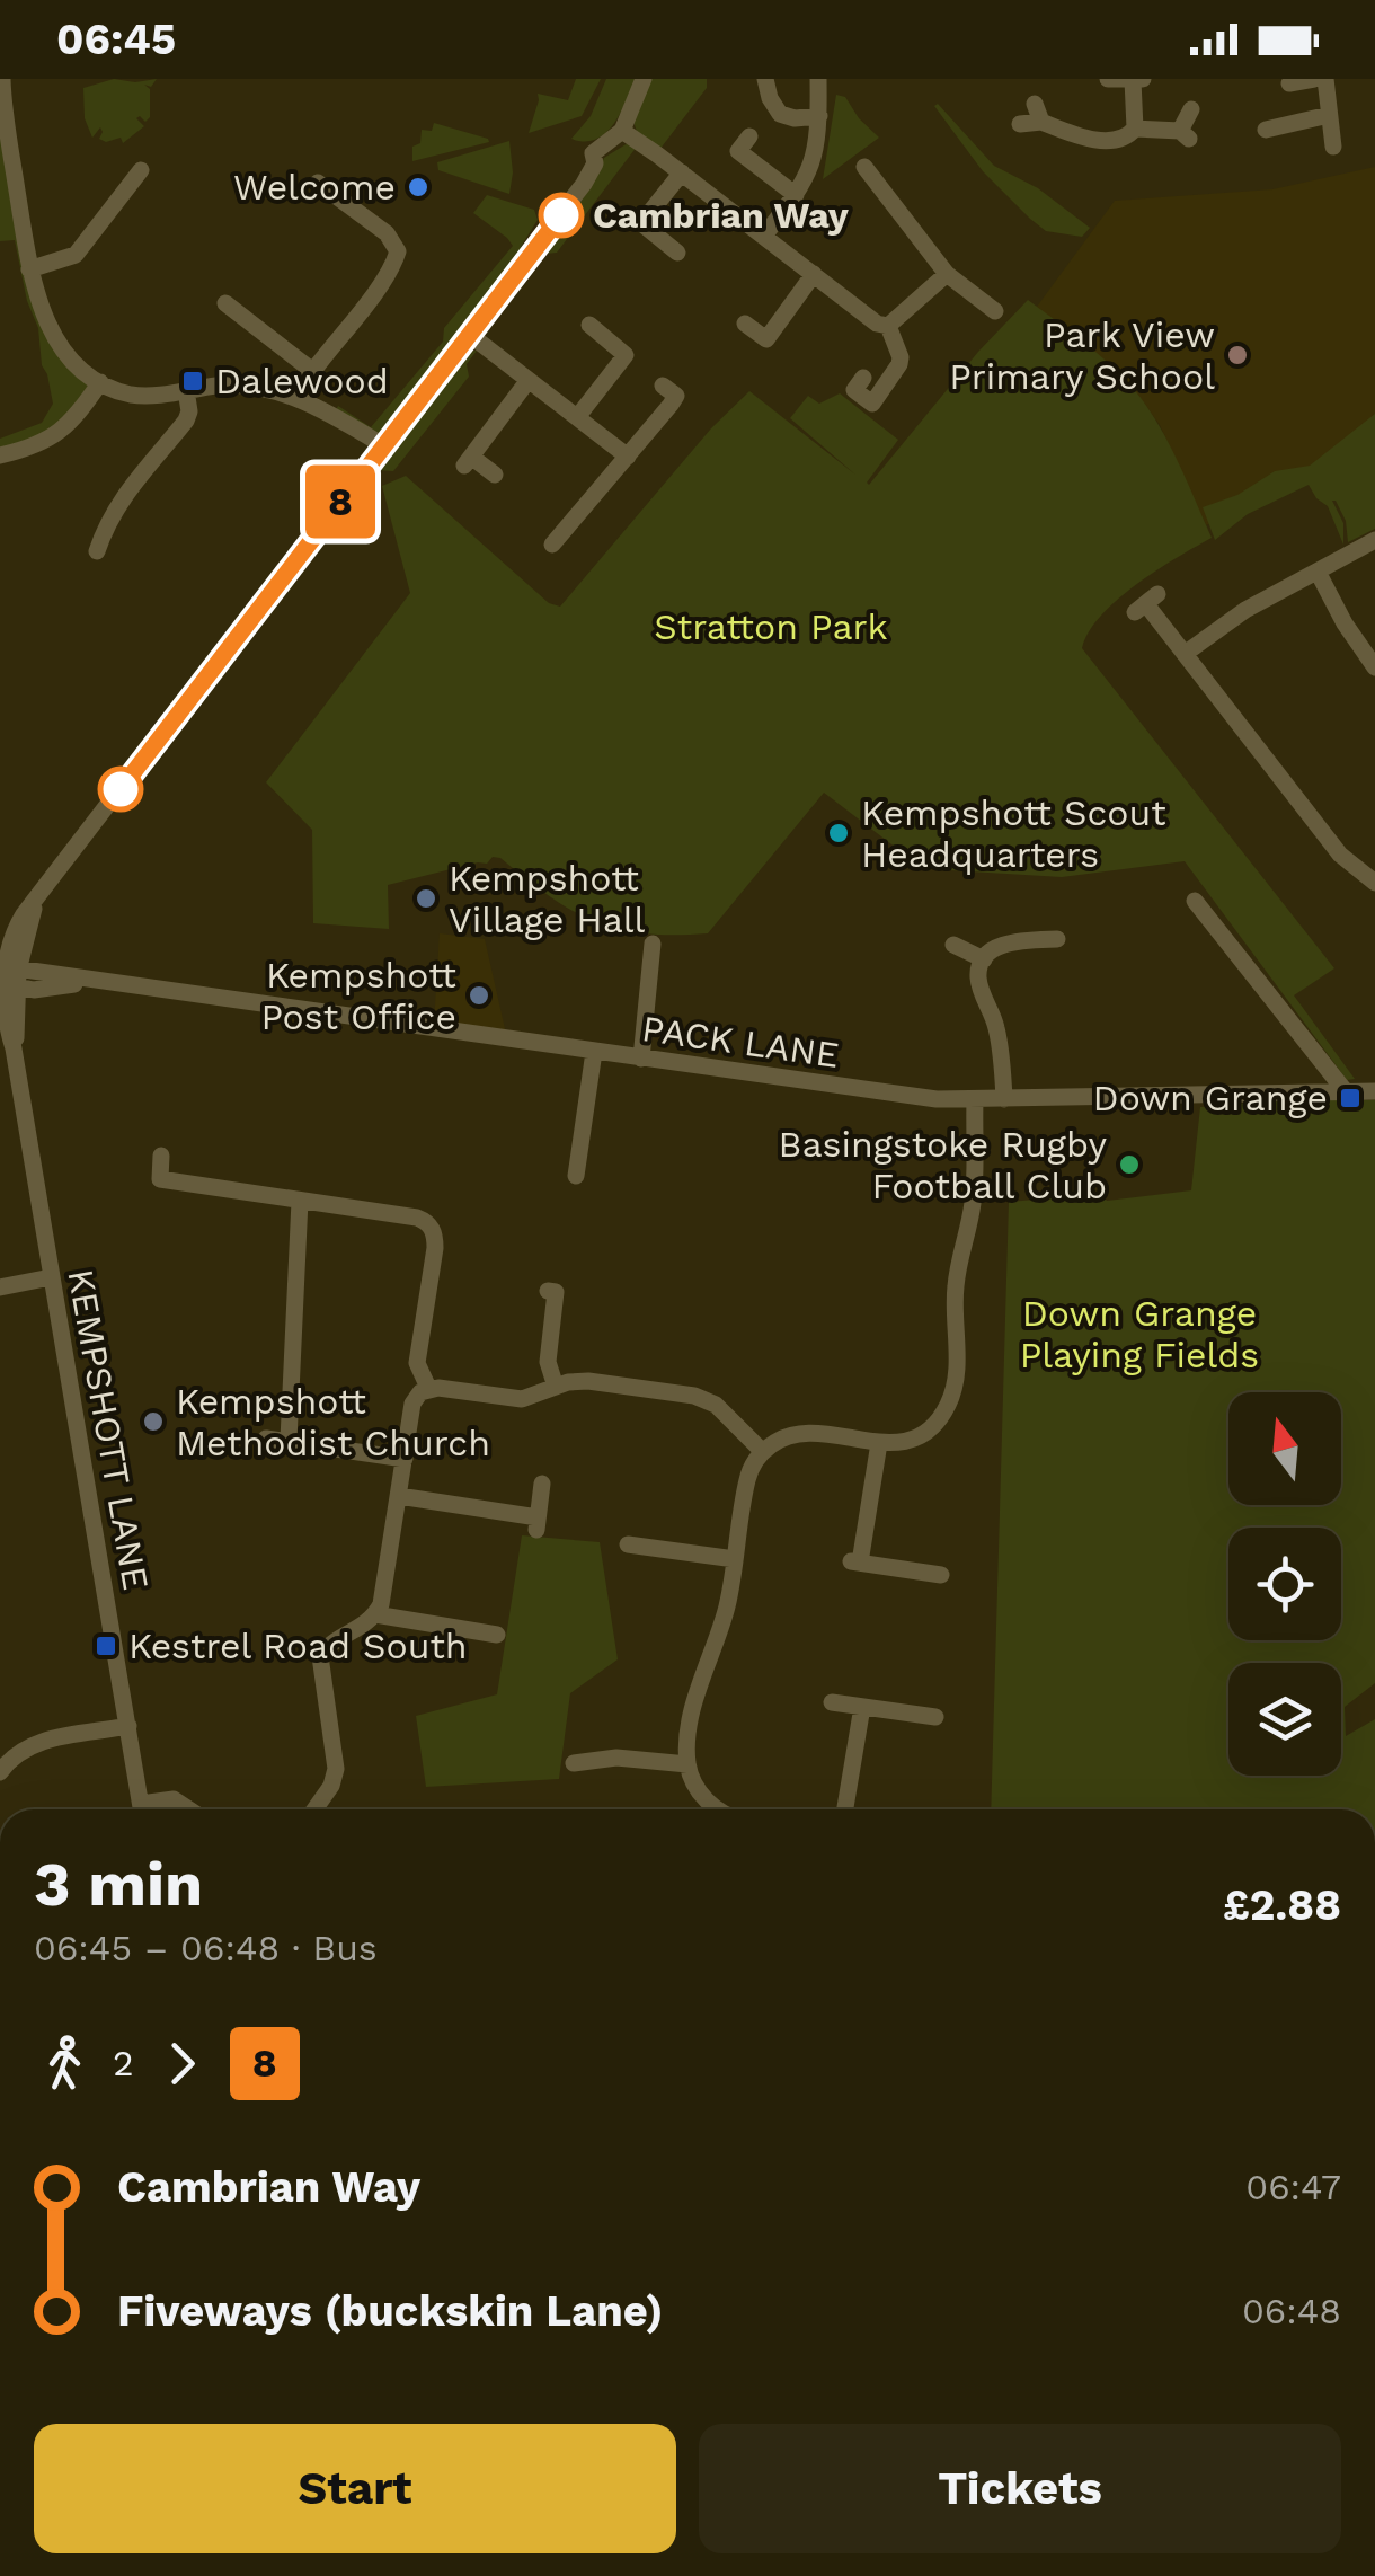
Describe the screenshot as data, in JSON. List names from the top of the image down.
{
  "streets": {
    "street": ["PACK LANE", "KEMPSHOTT LANE"]
  },
  "crossings": [
    ["PACK LANE", "KEMPSHOTT LANE"]
  ],
  "parks": ["Stratton Park", "Down Grange Playing Fields"],
  "places": {
    "other": [
      "Welcome",
      "Cambrian Way",
      "Park View Primary School",
      "Kempshott Scout Headquarters",
      "Kempshott Village Hall",
      "Kempshott Post Office",
      "Basingstoke Rugby Football Club",
      "Kempshott Methodist Church"
    ],
    "transit": ["Dalewood", "Down Grange", "Kestrel Road South"]
  },
  "lines": ["bus line 8"],
  "north": "top",
  "page": {
    "status": "06:45",
    "on_map": "8",
    "heading": ["3 min", "06:45 – 06:48 · Bus", "£2.88"],
    "legs": ["2", "8"],
    "list": [
      {
        "name": "Cambrian Way",
        "value": "06:47"
      },
      {
        "name": "Fiveways (buckskin Lane)",
        "value": "06:48"
      }
    ],
    "buttons": ["Start", "Tickets"]
  }
}
